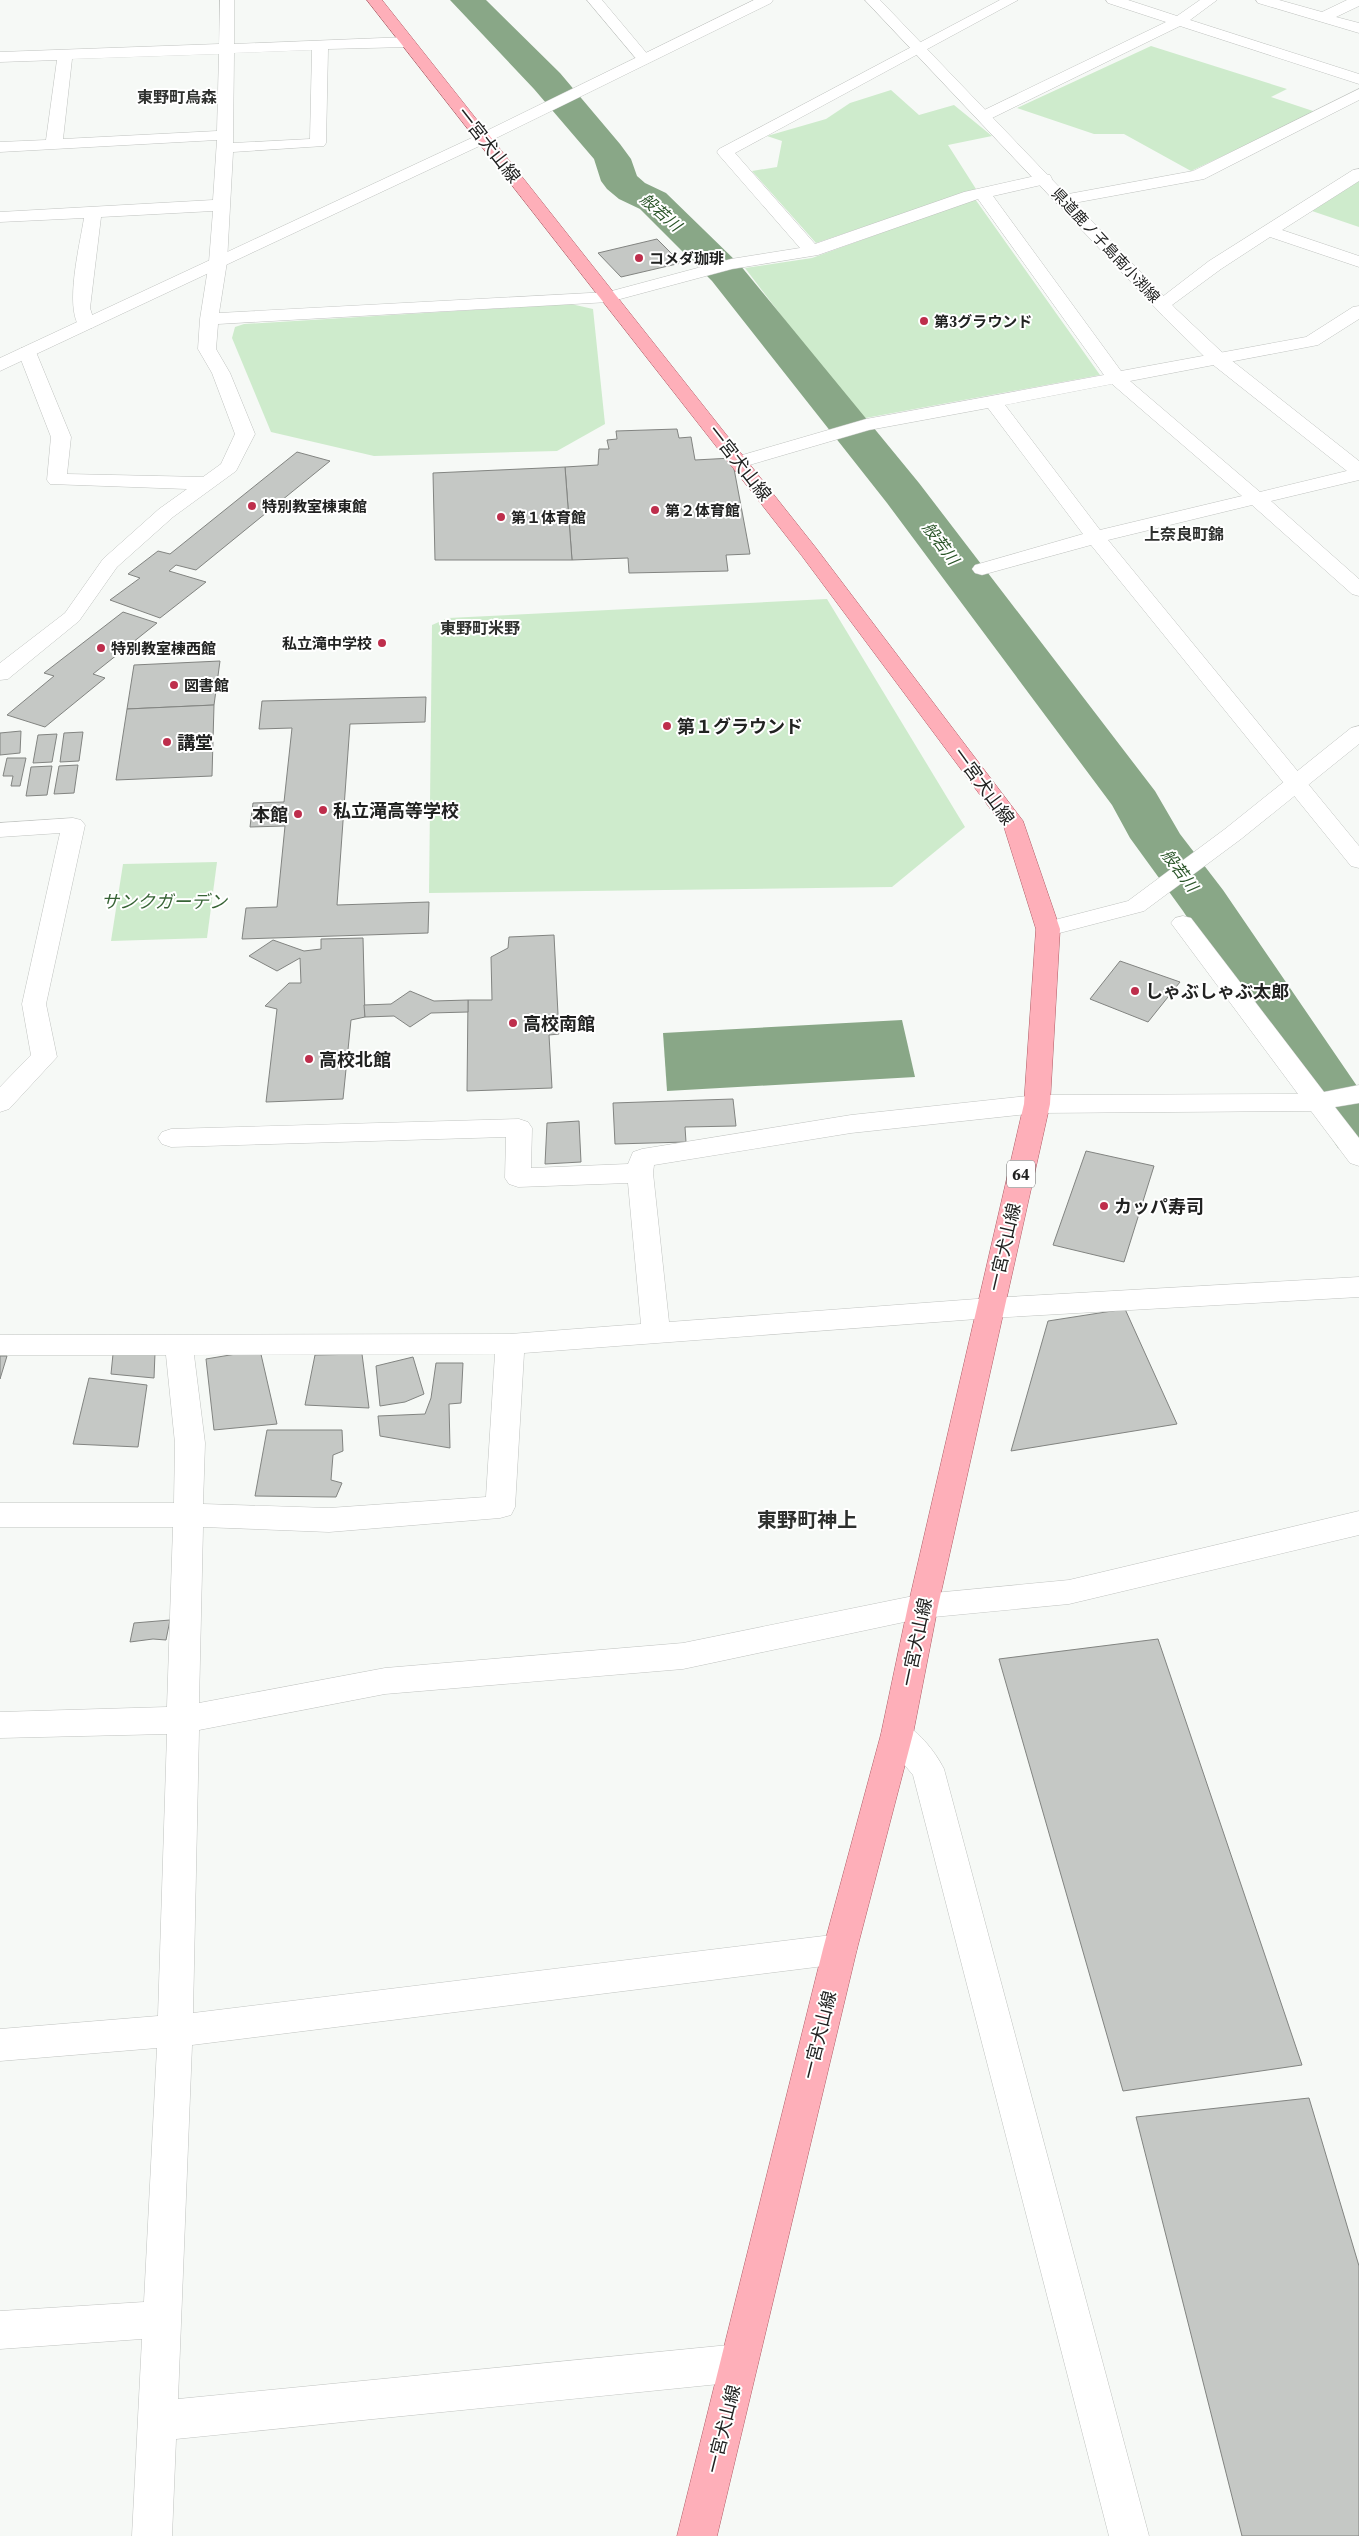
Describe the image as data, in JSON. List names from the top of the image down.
{
  "streets": {
    "main road": ["一宮犬山線", "64"],
    "street": ["県道鹿ノ子島南小渕線"]
  },
  "districts": [
    "東野町烏森",
    "上奈良町錦",
    "東野町米野",
    "東野町神上"
  ],
  "water": ["般若川"],
  "parks": ["サンクガーデン"],
  "places": [
    "コメダ珈琲",
    "第3グラウンド",
    "特別教室棟東館",
    "第２体育館",
    "第１体育館",
    "私立滝中学校",
    "特別教室棟西館",
    "図書館",
    "第１グラウンド",
    "講堂",
    "私立滝高等学校",
    "本館",
    "しゃぶしゃぶ太郎",
    "高校南館",
    "高校北館",
    "カッパ寿司"
  ]
}
